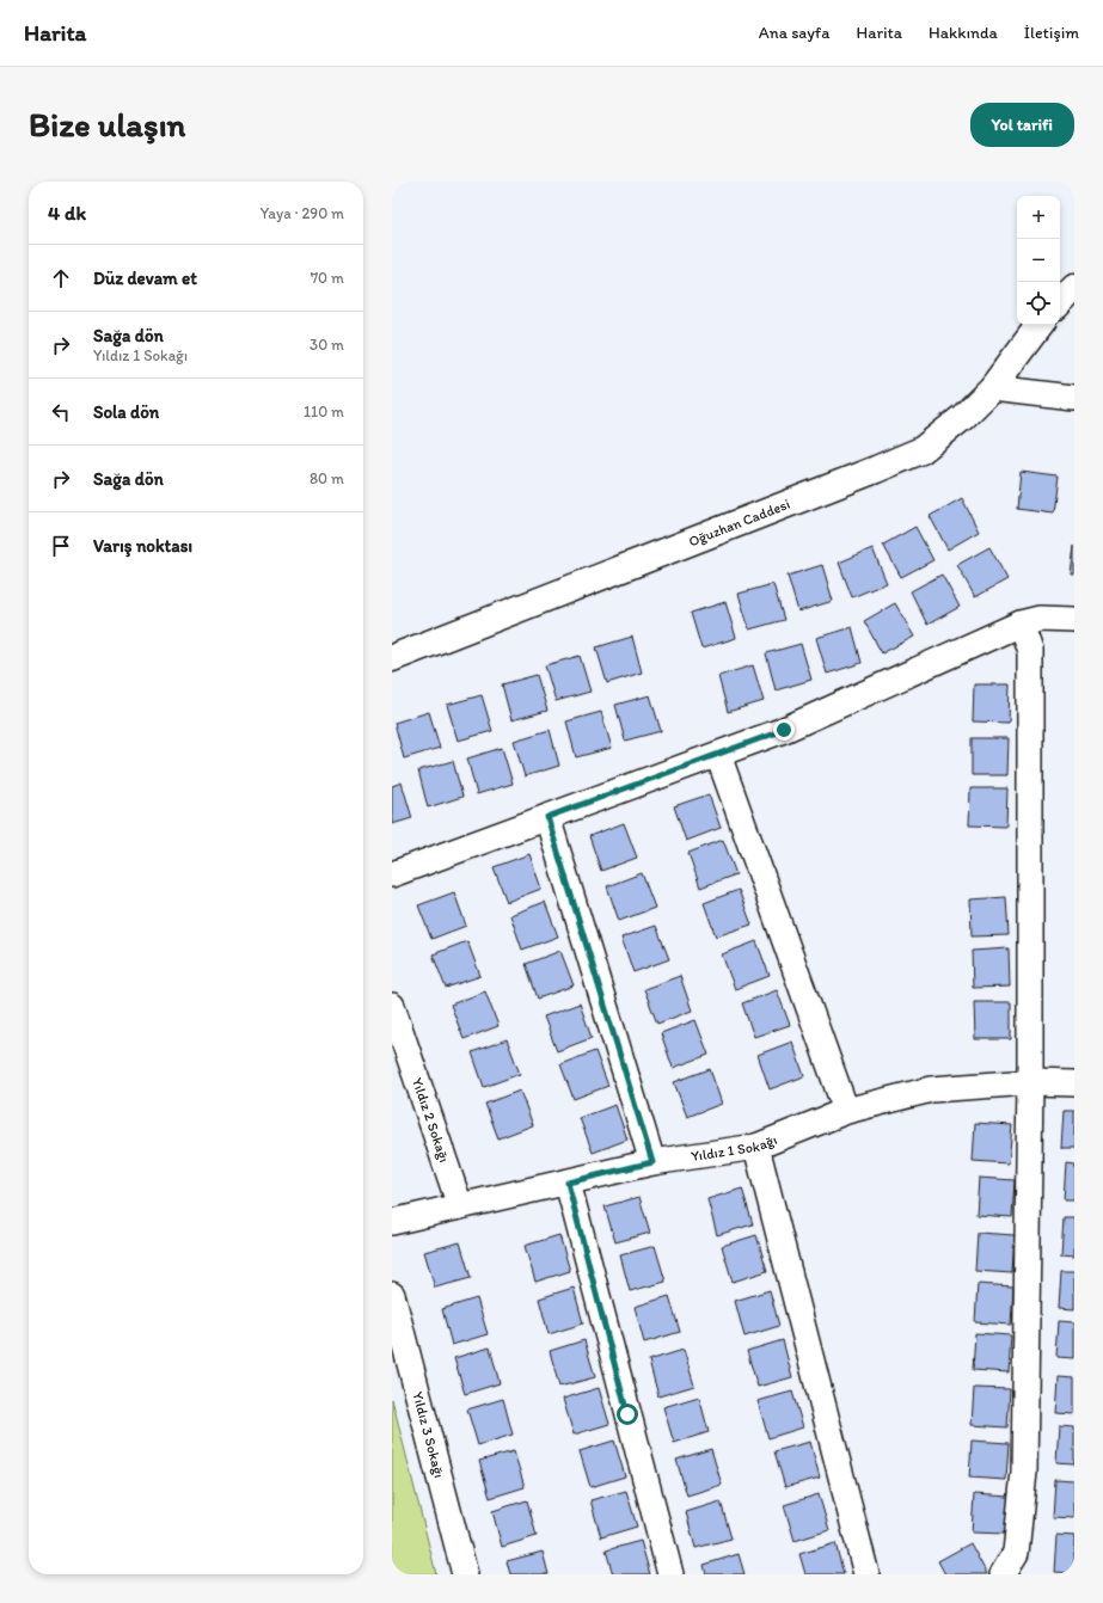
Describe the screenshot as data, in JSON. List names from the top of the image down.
{
  "streets": {
    "street": [
      "Oğuzhan Caddesi",
      "Yıldız 2 Sokağı",
      "Yıldız 1 Sokağı",
      "Yıldız 3 Sokağı"
    ]
  },
  "crossings": [
    ["Yıldız 2 Sokağı", "Yıldız 1 Sokağı"]
  ],
  "page": {
    "header": "Harita",
    "nav": [
      "Ana sayfa",
      "Harita",
      "Hakkında",
      "İletişim"
    ],
    "buttons": "Yol tarifi",
    "title": "Bize ulaşın",
    "heading": ["4 dk", "Yaya · 290 m"],
    "map_buttons": ["+", "−"],
    "list": [
      ["Düz devam et", "70 m"],
      ["Sağa dön", "Yıldız 1 Sokağı", "30 m"],
      ["Sola dön", "110 m"],
      ["Sağa dön", "80 m"],
      "Varış noktası"
    ]
  }
}
